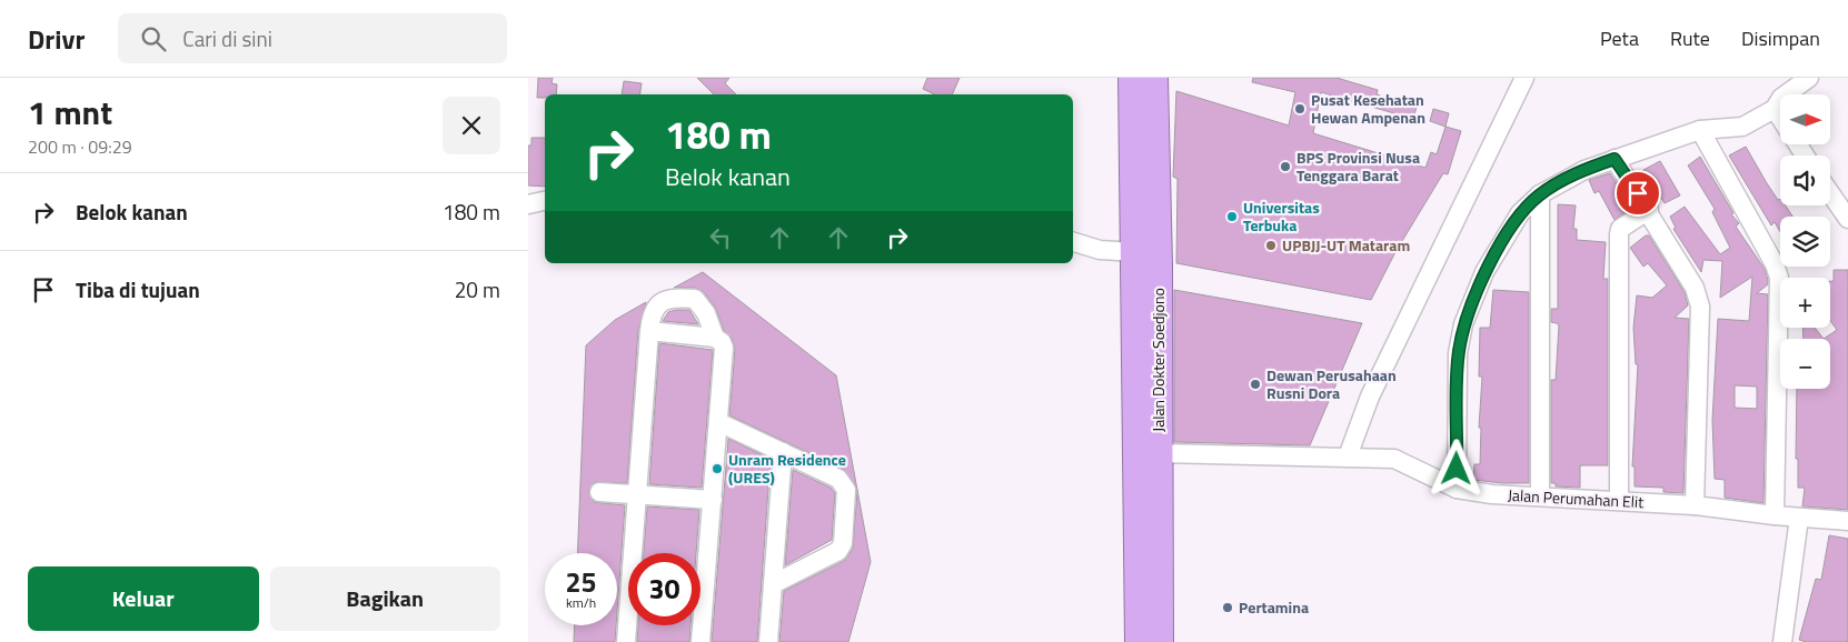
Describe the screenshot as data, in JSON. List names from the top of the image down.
{
  "streets": {
    "highway": ["Jalan Dokter Soedjono"],
    "street": ["Jalan Perumahan Elit"]
  },
  "crossings": [
    ["Jalan Dokter Soedjono", "Jalan Perumahan Elit"]
  ],
  "places": [
    "Pusat Kesehatan Hewan Ampenan",
    "BPS Provinsi Nusa Tenggara Barat",
    "Universitas Terbuka",
    "UPBJJ-UT Mataram",
    "Dewan Perusahaan Rusni Dora",
    "Unram Residence (URES)",
    "Pertamina"
  ],
  "north": "right",
  "page": {
    "header": "Drivr",
    "search": "Cari di sini",
    "nav": ["Peta", "Rute", "Disimpan"],
    "heading": ["1 mnt", "200 m · 09:29"],
    "map_buttons": ["+", "−"],
    "turn": ["180 m", "Belok kanan"],
    "list": [
      {
        "name": "Belok kanan",
        "value": "180 m"
      },
      {
        "name": "Tiba di tujuan",
        "value": "20 m"
      }
    ],
    "speed": "25 km/h",
    "limit": "30",
    "buttons": ["Keluar", "Bagikan"]
  }
}
